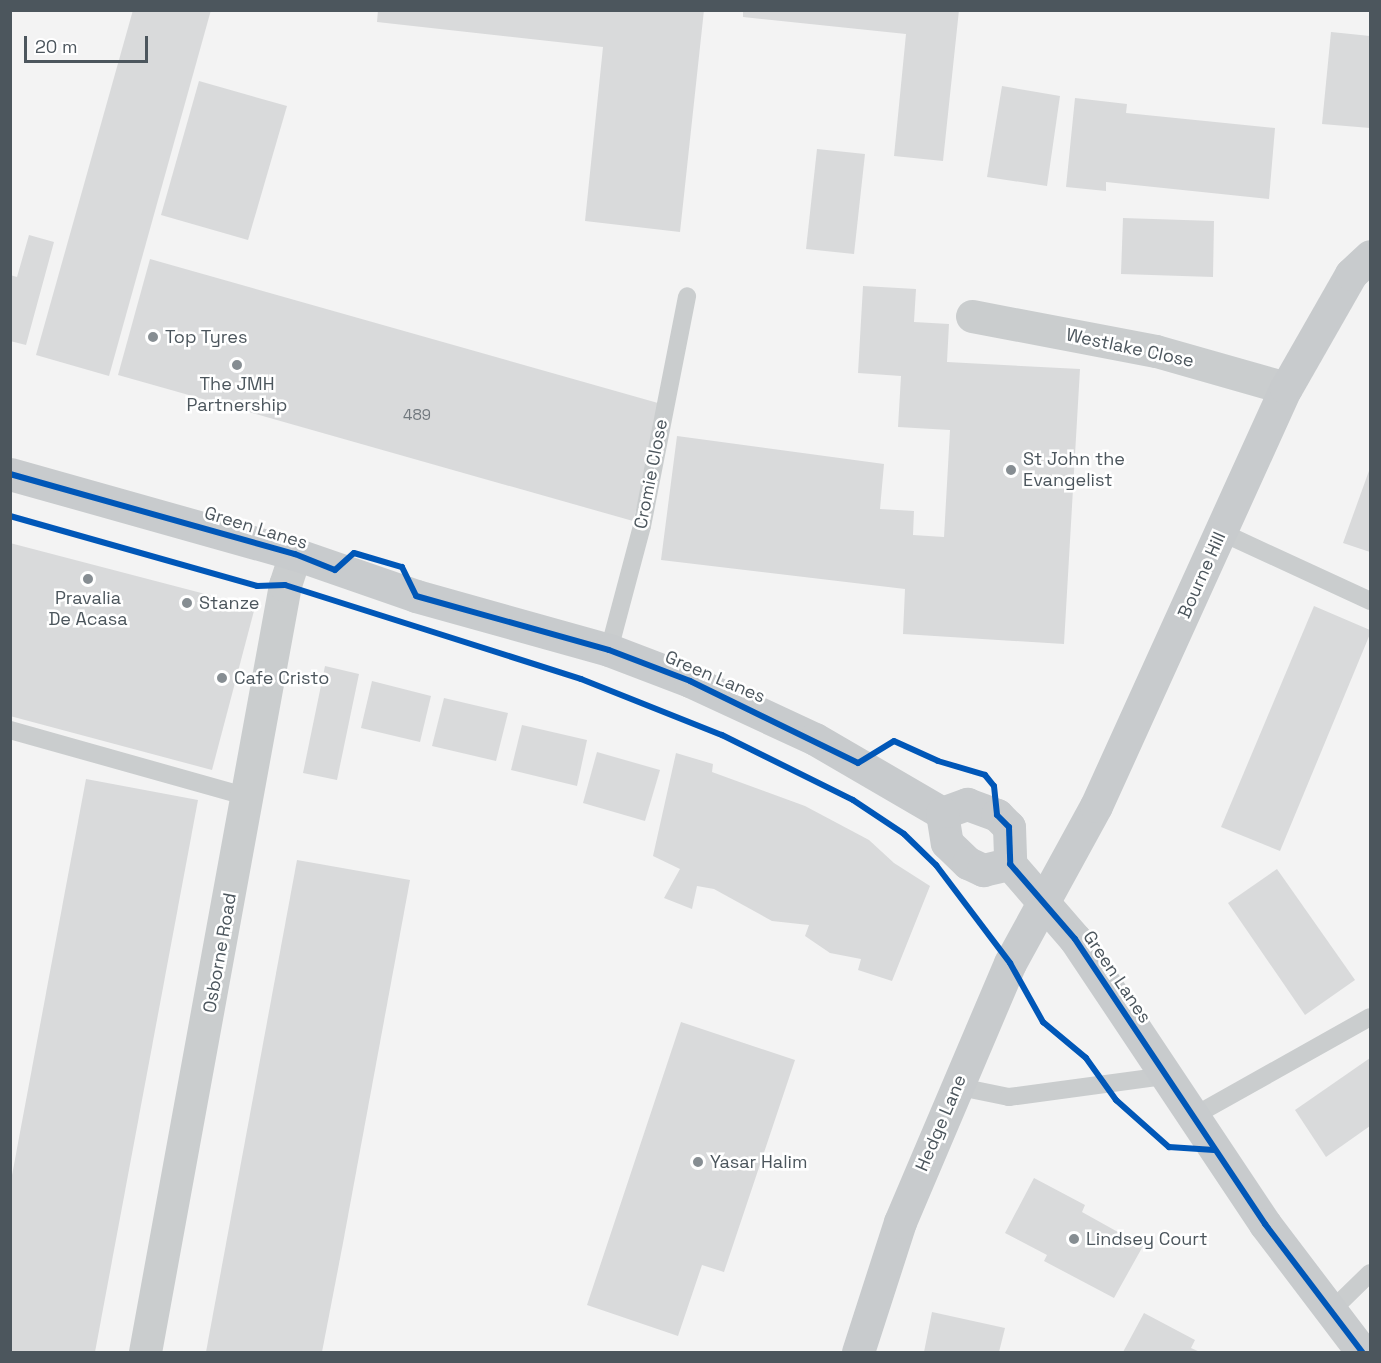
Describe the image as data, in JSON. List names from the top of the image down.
{
  "streets": {
    "main road": ["Green Lanes", "Bourne Hill", "Hedge Lane"],
    "street": ["Westlake Close", "Osborne Road"],
    "lane": ["Cromie Close"]
  },
  "crossings": [
    ["Westlake Close", "Bourne Hill"],
    ["Cromie Close", "Green Lanes"],
    ["Green Lanes", "Bourne Hill"],
    ["Green Lanes", "Osborne Road"],
    ["Green Lanes", "Hedge Lane"],
    ["Bourne Hill", "Hedge Lane"]
  ],
  "places": [
    "Top Tyres",
    "The JMH Partnership",
    "St John the Evangelist",
    "Pravalia De Acasa",
    "Stanze",
    "Cafe Cristo",
    "Yasar Halim",
    "Lindsey Court"
  ],
  "house_numbers": ["489"],
  "scale_bar": "20 m"
}
